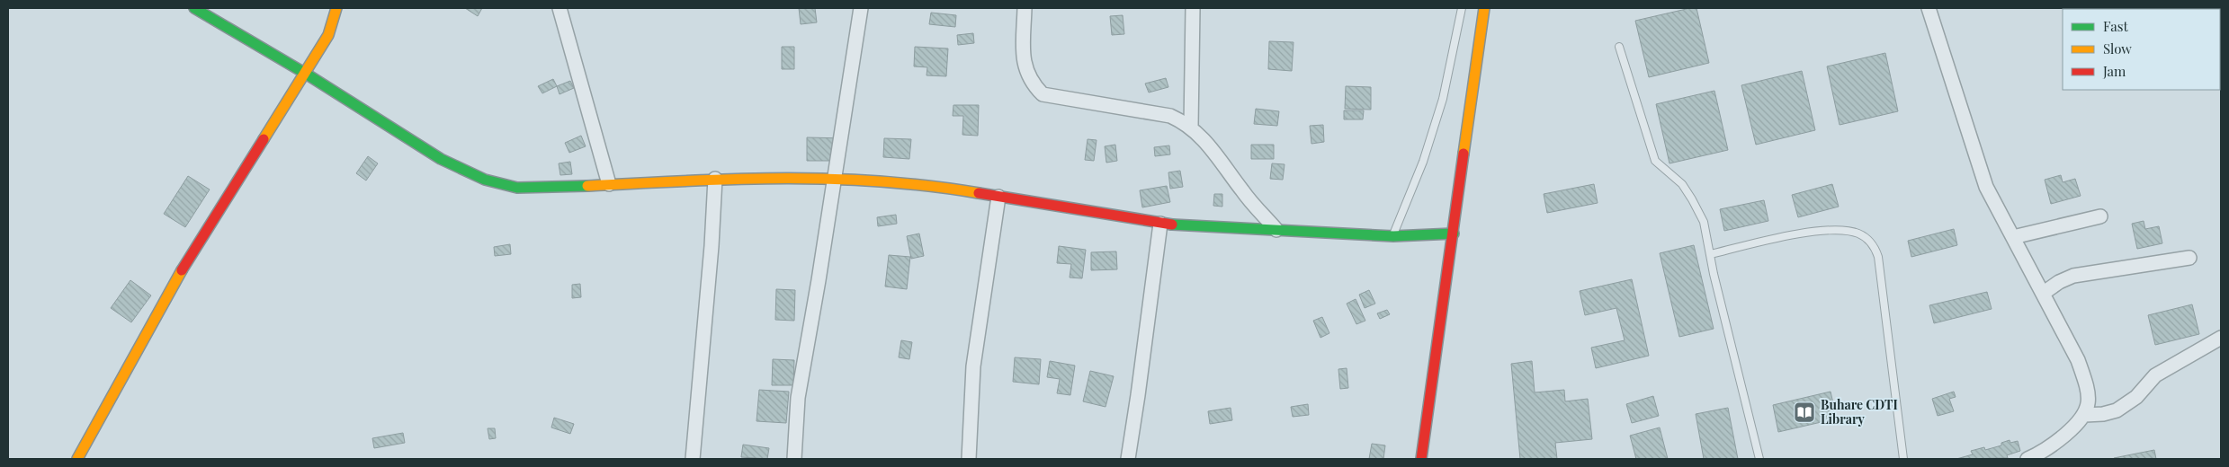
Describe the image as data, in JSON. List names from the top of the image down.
{
  "places": {
    "library": ["Buhare CDTI Library"]
  },
  "legend": ["Fast", "Slow", "Jam"]
}
